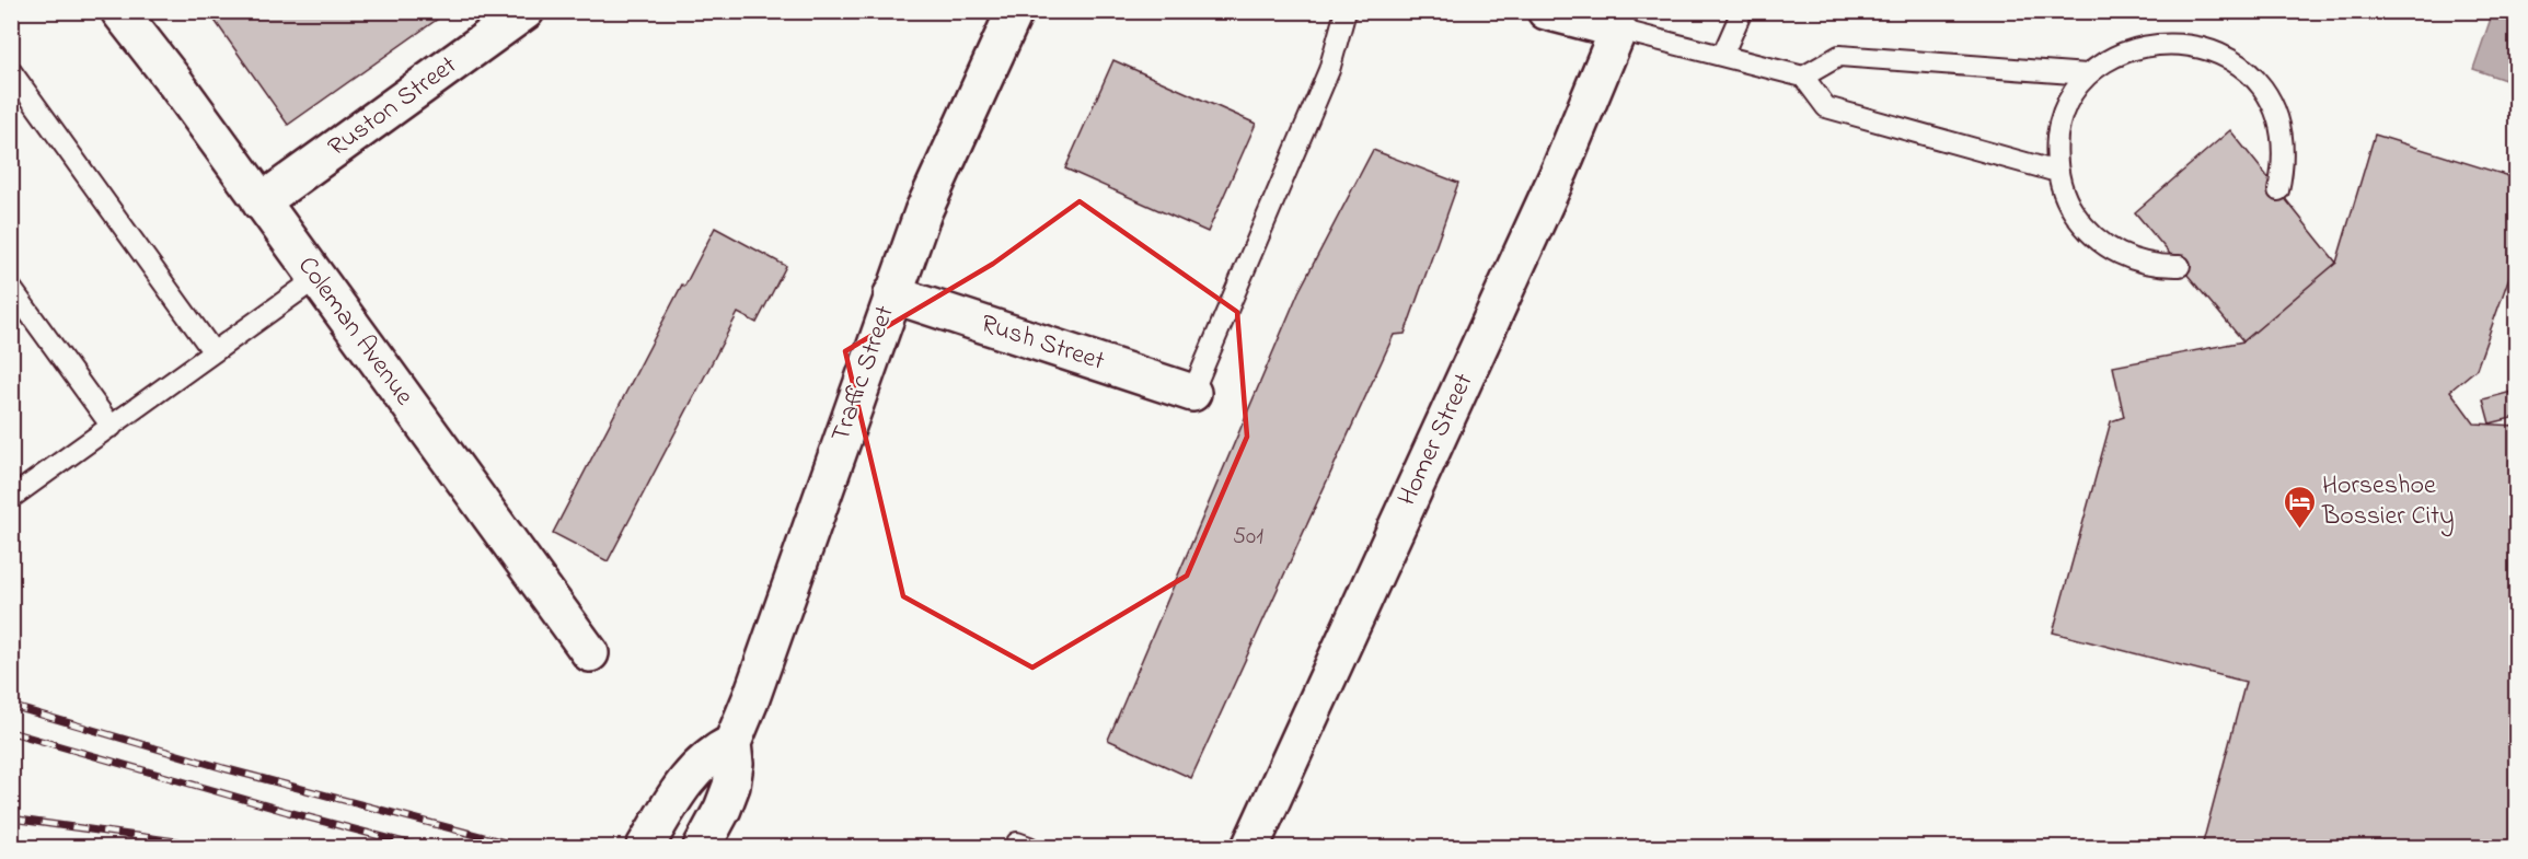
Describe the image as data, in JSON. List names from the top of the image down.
{
  "streets": {
    "street": [
      "Ruston Street",
      "Coleman Avenue",
      "Rush Street",
      "Traffic Street",
      "Homer Street"
    ]
  },
  "crossings": [
    ["Ruston Street", "Coleman Avenue"],
    ["Rush Street", "Traffic Street"]
  ],
  "places": {
    "hotel": ["Horseshoe Bossier City"]
  },
  "house_numbers": ["501"]
}
